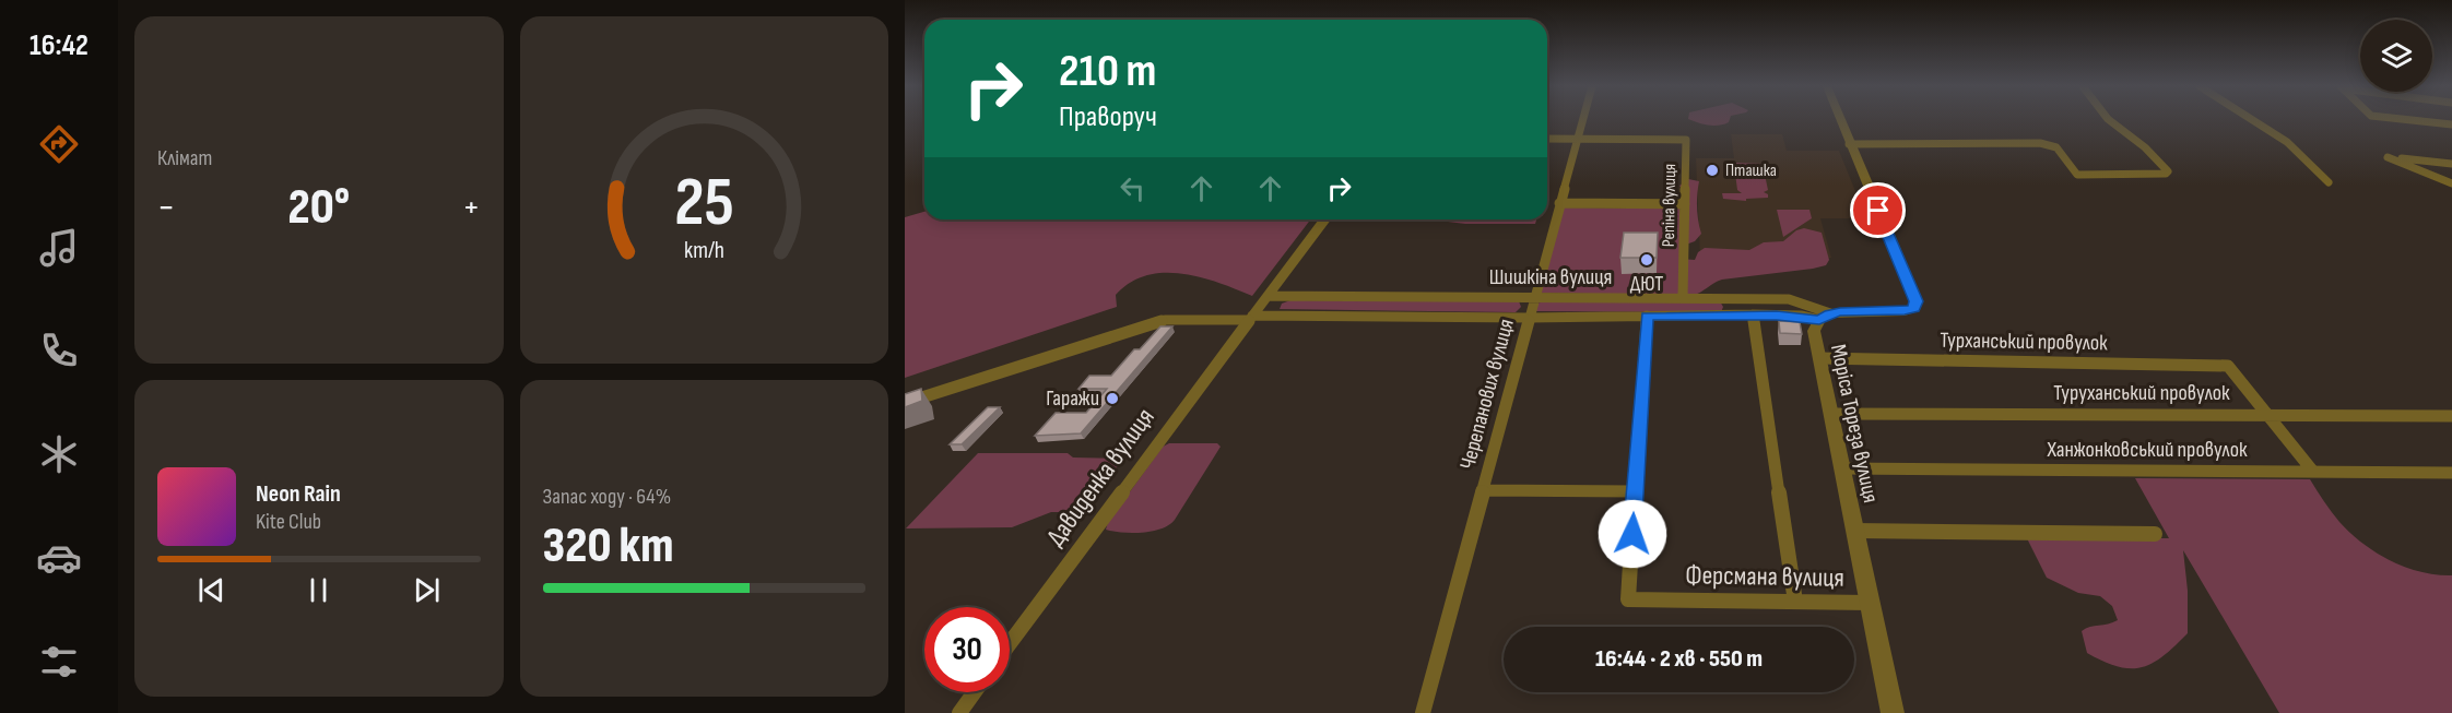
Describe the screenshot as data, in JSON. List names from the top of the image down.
{
  "streets": {
    "street": [
      "Репiна вулиця",
      "Шишкiна вулиця",
      "Турханський провулок",
      "Туруханський провулок",
      "Черепанових вулиця",
      "Моріса Тореза вулиця",
      "Ханжонковський провулок",
      "Давиденка вулиця",
      "Ферсмана вулиця"
    ]
  },
  "crossings": [
    ["Репiна вулиця", "Шишкiна вулиця"],
    ["Репiна вулиця", "Черепанових вулиця"],
    ["Шишкiна вулиця", "Черепанових вулиця"],
    ["Шишкiна вулиця", "Моріса Тореза вулиця"],
    ["Шишкiна вулиця", "Давиденка вулиця"],
    ["Турханський провулок", "Туруханський провулок"],
    ["Турханський провулок", "Моріса Тореза вулиця"],
    ["Туруханський провулок", "Моріса Тореза вулиця"],
    ["Моріса Тореза вулиця", "Ханжонковський провулок"],
    ["Моріса Тореза вулиця", "Ферсмана вулиця"]
  ],
  "places": ["Пташка", "ДЮТ", "Гаражи"],
  "page": {
    "tabs": "16:42",
    "tile": [
      "Клімат",
      ["Запас ходу · 64%", "320 km"]
    ],
    "turn": ["210 m", "Праворуч"],
    "heat": ["−", "20°", "+"],
    "song": ["Neon Rain", "Kite Club"],
    "limit": "30",
    "trip": "16:44 · 2 хв · 550 m",
    "gauge": ["25", "km/h"]
  }
}
